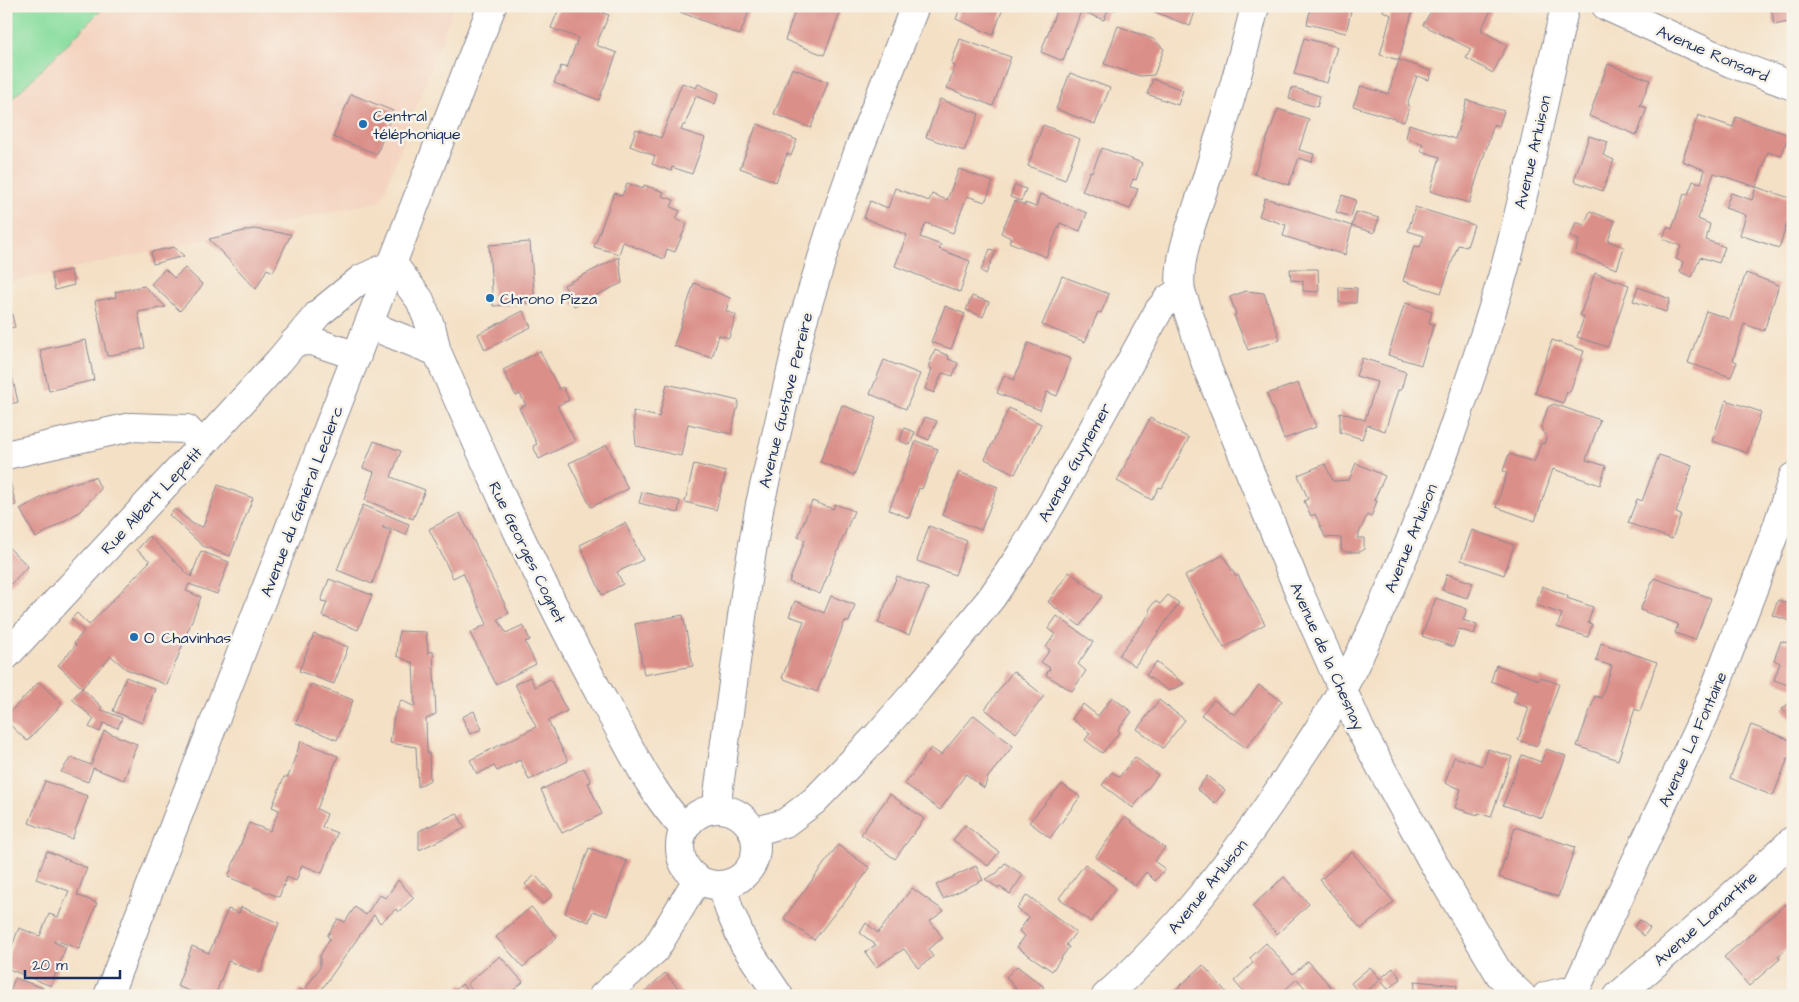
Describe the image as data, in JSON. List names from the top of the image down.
{
  "streets": {
    "street": [
      "Avenue Ronsard",
      "Avenue Arluison",
      "Avenue Gustave Pereire",
      "Avenue Guynemer",
      "Rue Albert Lepetit",
      "Avenue du Général Leclerc",
      "Rue Georges Cognet",
      "Avenue de la Chesnay",
      "Avenue La Fontaine",
      "Avenue Lamartine"
    ]
  },
  "crossings": [
    ["Avenue Arluison", "Avenue de la Chesnay"],
    ["Avenue Gustave Pereire", "Avenue Guynemer"],
    ["Avenue Gustave Pereire", "Rue Georges Cognet"],
    ["Avenue Guynemer", "Rue Georges Cognet"],
    ["Avenue Guynemer", "Avenue de la Chesnay"],
    ["Rue Albert Lepetit", "Avenue du Général Leclerc"],
    ["Rue Albert Lepetit", "Rue Georges Cognet"],
    ["Avenue du Général Leclerc", "Rue Georges Cognet"]
  ],
  "places": ["Central téléphonique", "Chrono Pizza", "O Chavinhas"],
  "scale_bar": "20 m"
}
